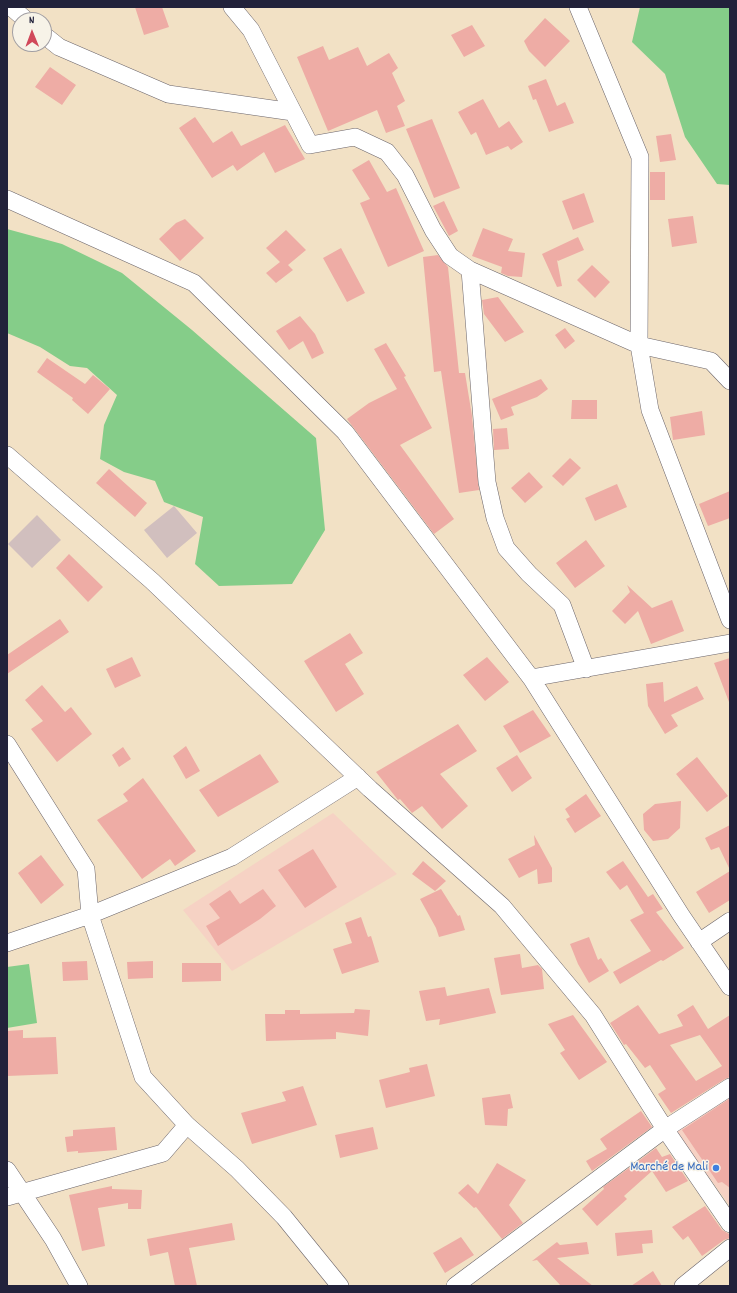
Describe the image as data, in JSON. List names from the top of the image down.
{
  "places": ["Marché de Mali"],
  "north": "top"
}
